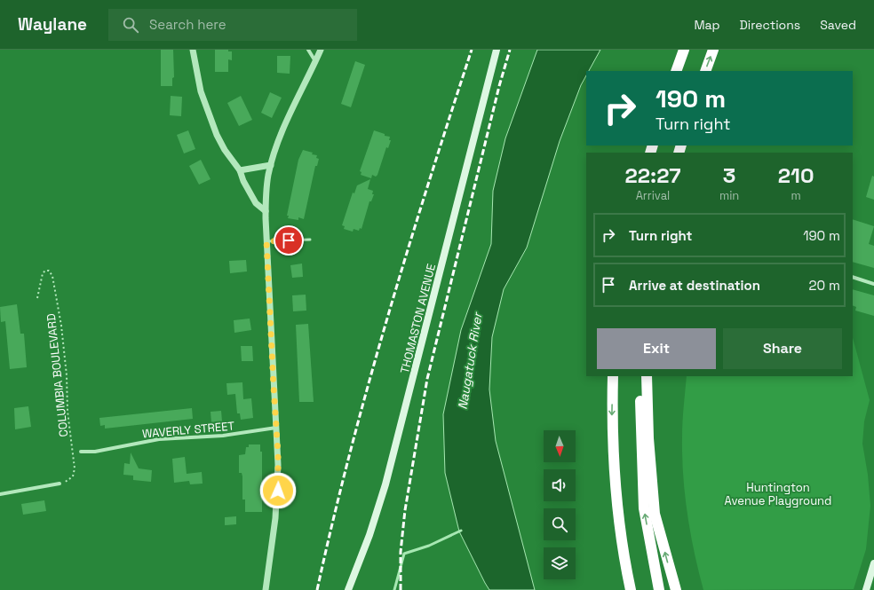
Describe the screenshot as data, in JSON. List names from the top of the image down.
{
  "streets": {
    "main road": ["THOMASTON AVENUE"],
    "street": ["WAVERLY STREET"],
    "path": ["COLUMBIA BOULEVARD"]
  },
  "water": ["Naugatuck River"],
  "parks": ["Huntington Avenue Playground"],
  "north": "bottom",
  "page": {
    "header": "Waylane",
    "search": "Search here",
    "nav": ["Map", "Directions", "Saved"],
    "turn": ["190 m", "Turn right"],
    "eta": [
      "22:27",
      "Arrival",
      "3",
      "min",
      "210",
      "m"
    ],
    "list": [
      {
        "name": "Turn right",
        "value": "190 m"
      },
      {
        "name": "Arrive at destination",
        "value": "20 m"
      }
    ],
    "buttons": ["Exit", "Share"]
  }
}
